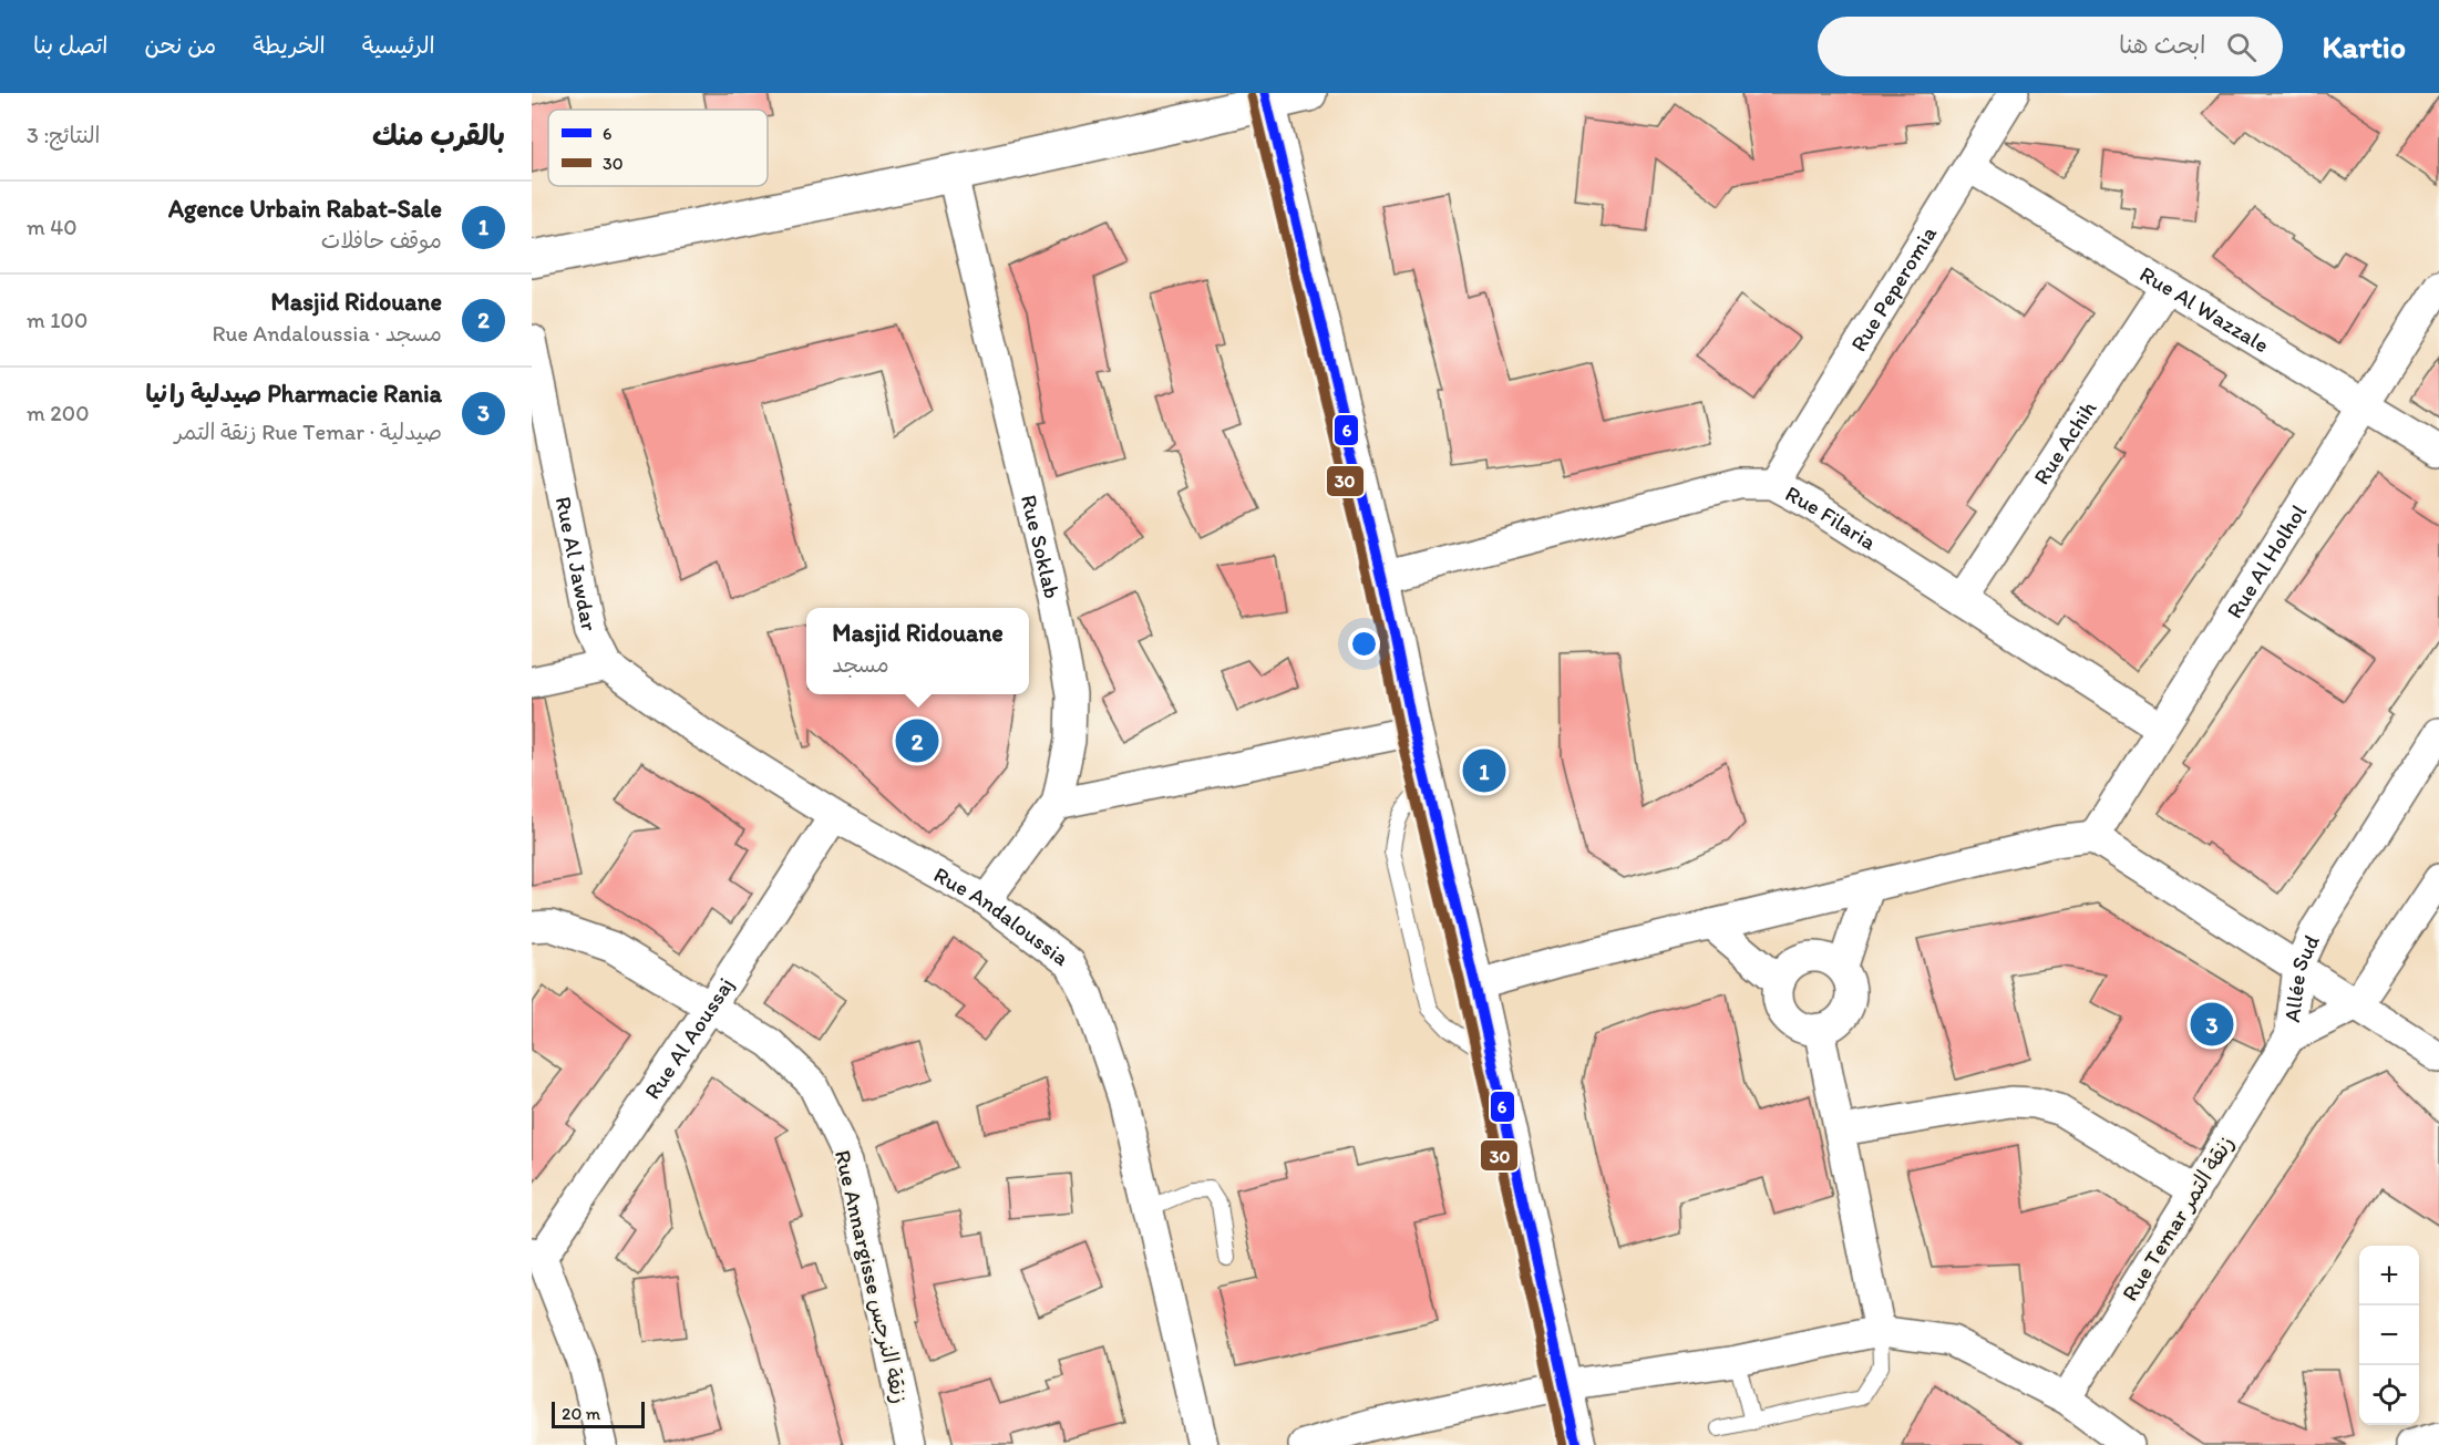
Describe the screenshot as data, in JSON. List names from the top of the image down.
{
  "streets": {
    "street": [
      "Rue Peperomia",
      "Rue Al Wazzale",
      "Rue Achih",
      "Rue Filaria",
      "Rue Soklab",
      "Rue Al Holhol",
      "Rue Al Jawdar",
      "Rue Andaloussia",
      "Allée Sud",
      "Rue Al Aoussaj",
      "Rue Temar زنقة التمر",
      "Rue Annargisse زنقة النرجس"
    ]
  },
  "crossings": [
    ["Rue Peperomia", "Rue Al Wazzale"],
    ["Rue Peperomia", "Rue Filaria"],
    ["Rue Al Wazzale", "Rue Achih"],
    ["Rue Al Wazzale", "Rue Al Holhol"],
    ["Rue Achih", "Rue Filaria"],
    ["Rue Filaria", "Rue Al Holhol"],
    ["Rue Soklab", "Rue Andaloussia"],
    ["Rue Al Jawdar", "Rue Andaloussia"],
    ["Rue Andaloussia", "Rue Al Aoussaj"],
    ["Allée Sud", "Rue Temar زنقة التمر"],
    ["Rue Al Aoussaj", "Rue Annargisse زنقة النرجس"]
  ],
  "lines": ["transit line 6", "transit line 30"],
  "legend": ["6", "30"],
  "scale_bar": "20 m",
  "page": {
    "header": "Kartio",
    "search": "ابحث هنا",
    "nav": [
      "الرئيسية",
      "الخريطة",
      "من نحن",
      "اتصل بنا"
    ],
    "heading": ["بالقرب منك", "النتائج: 3"],
    "list": [
      {
        "mark": "1",
        "name": "Agence Urbain Rabat-Sale",
        "note": "موقف حافلات",
        "value": "40 m"
      },
      {
        "mark": "2",
        "name": "Masjid Ridouane",
        "note": "مسجد · Rue Andaloussia",
        "value": "100 m"
      },
      {
        "mark": "3",
        "name": "Pharmacie Rania صيدلية رانيا",
        "note": "صيدلية · Rue Temar زنقة التمر",
        "value": "200 m"
      }
    ],
    "popup": ["Masjid Ridouane", "مسجد"],
    "pins": ["2", "1", "3"],
    "map_buttons": ["+", "−"],
    "scale": "20 m"
  }
}
